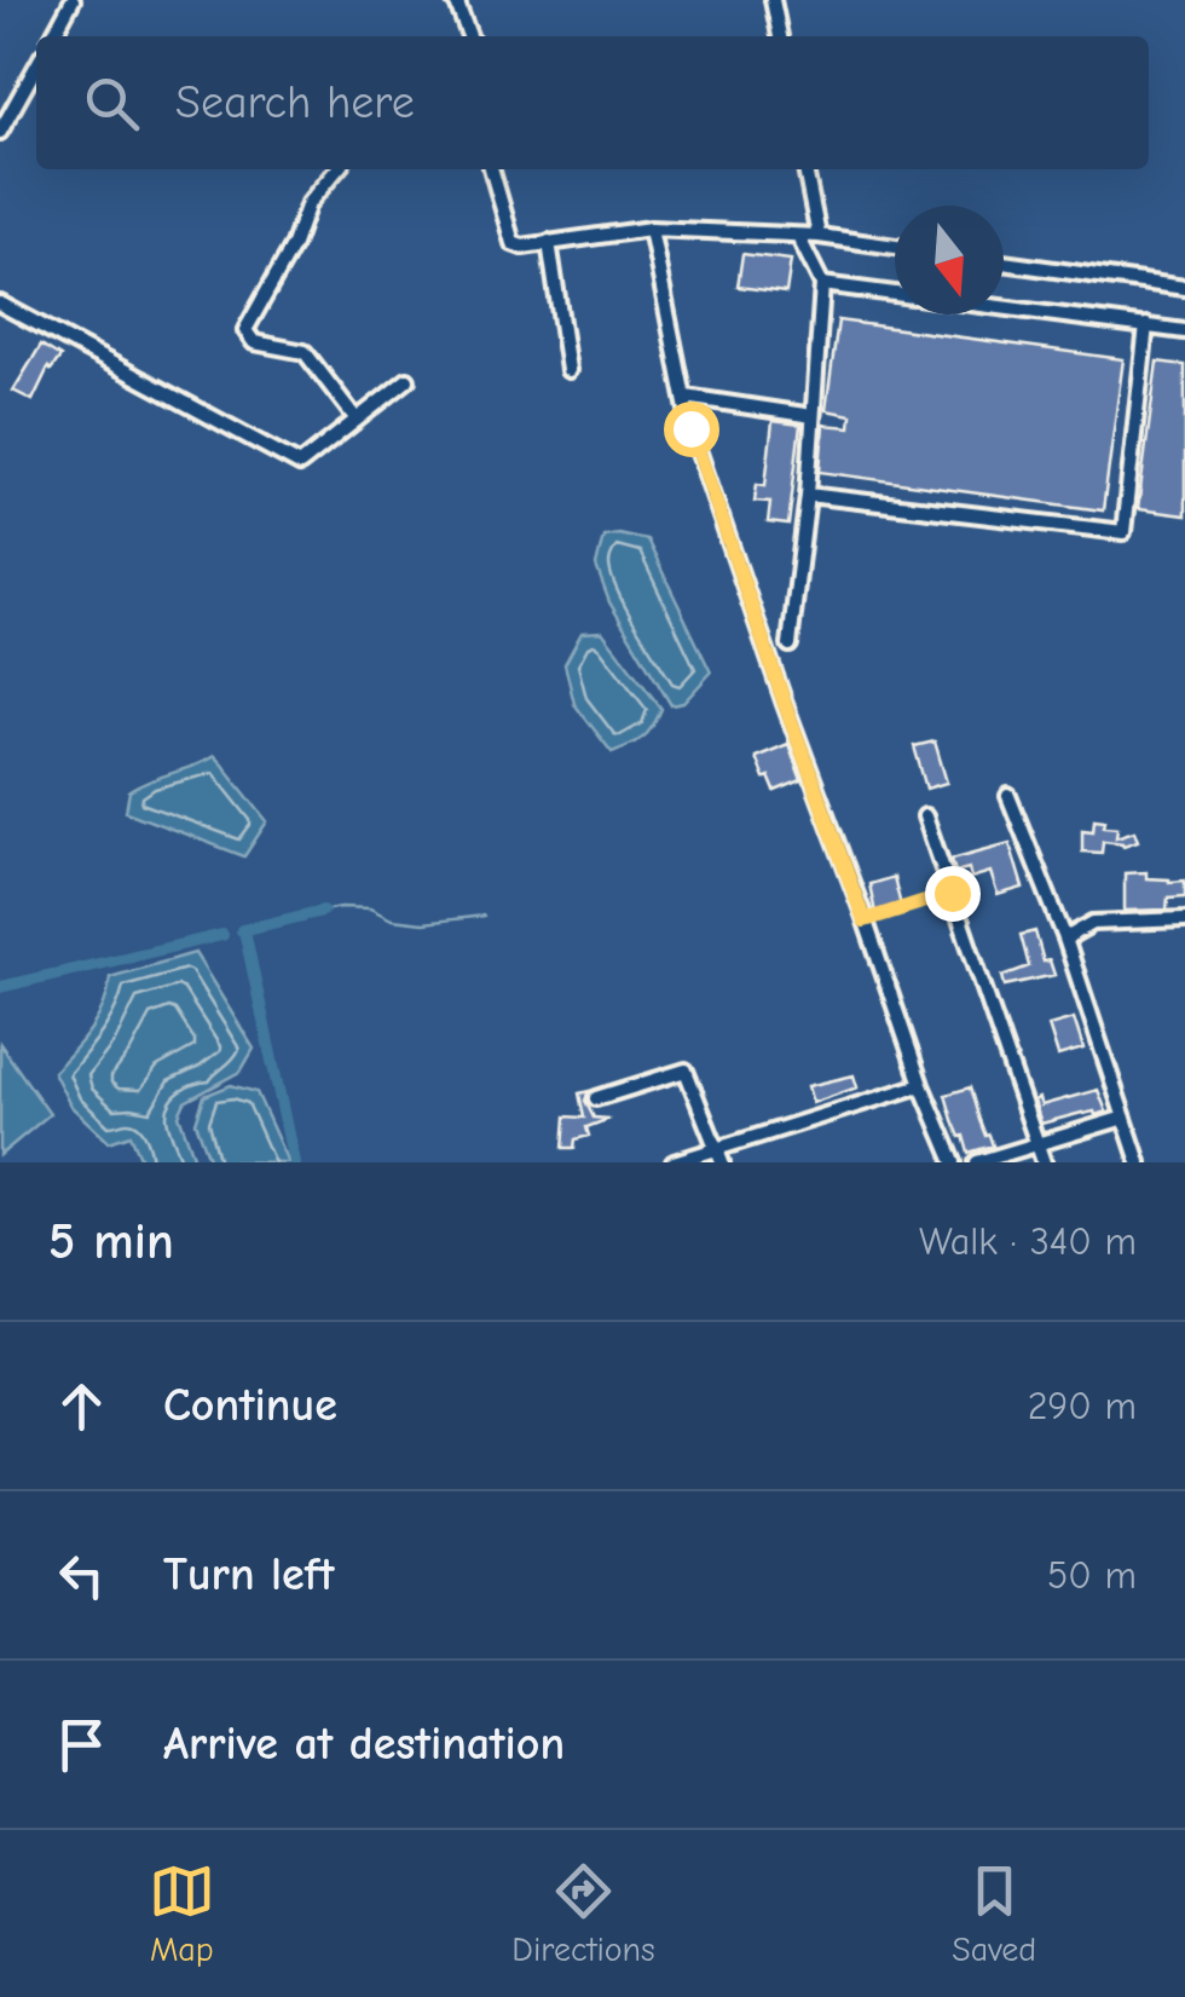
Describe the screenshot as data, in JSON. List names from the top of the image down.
{
  "north": "bottom",
  "page": {
    "search": "Search here",
    "heading": ["5 min", "Walk · 340 m"],
    "list": [
      ["Continue", "290 m"],
      ["Turn left", "50 m"],
      "Arrive at destination"
    ],
    "nav": ["Map", "Directions", "Saved"]
  }
}
